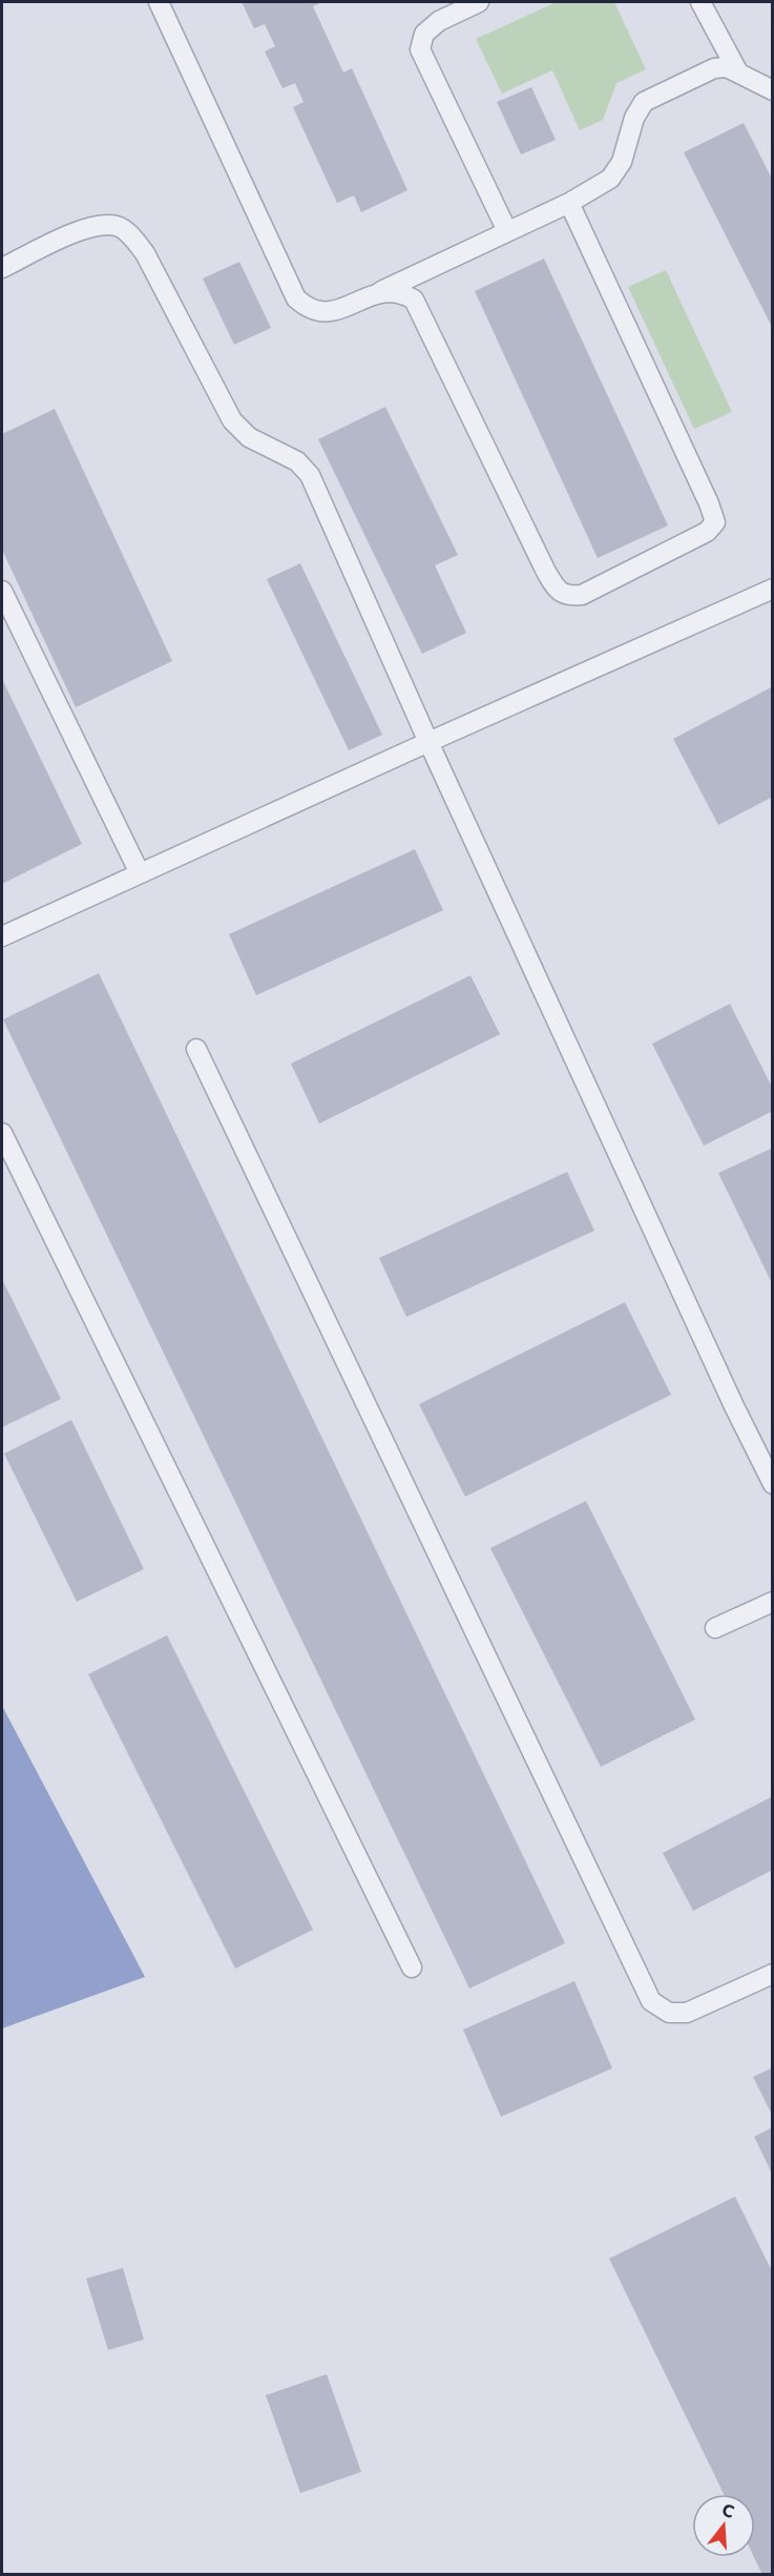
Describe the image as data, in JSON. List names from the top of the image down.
{
  "north": "top"
}
